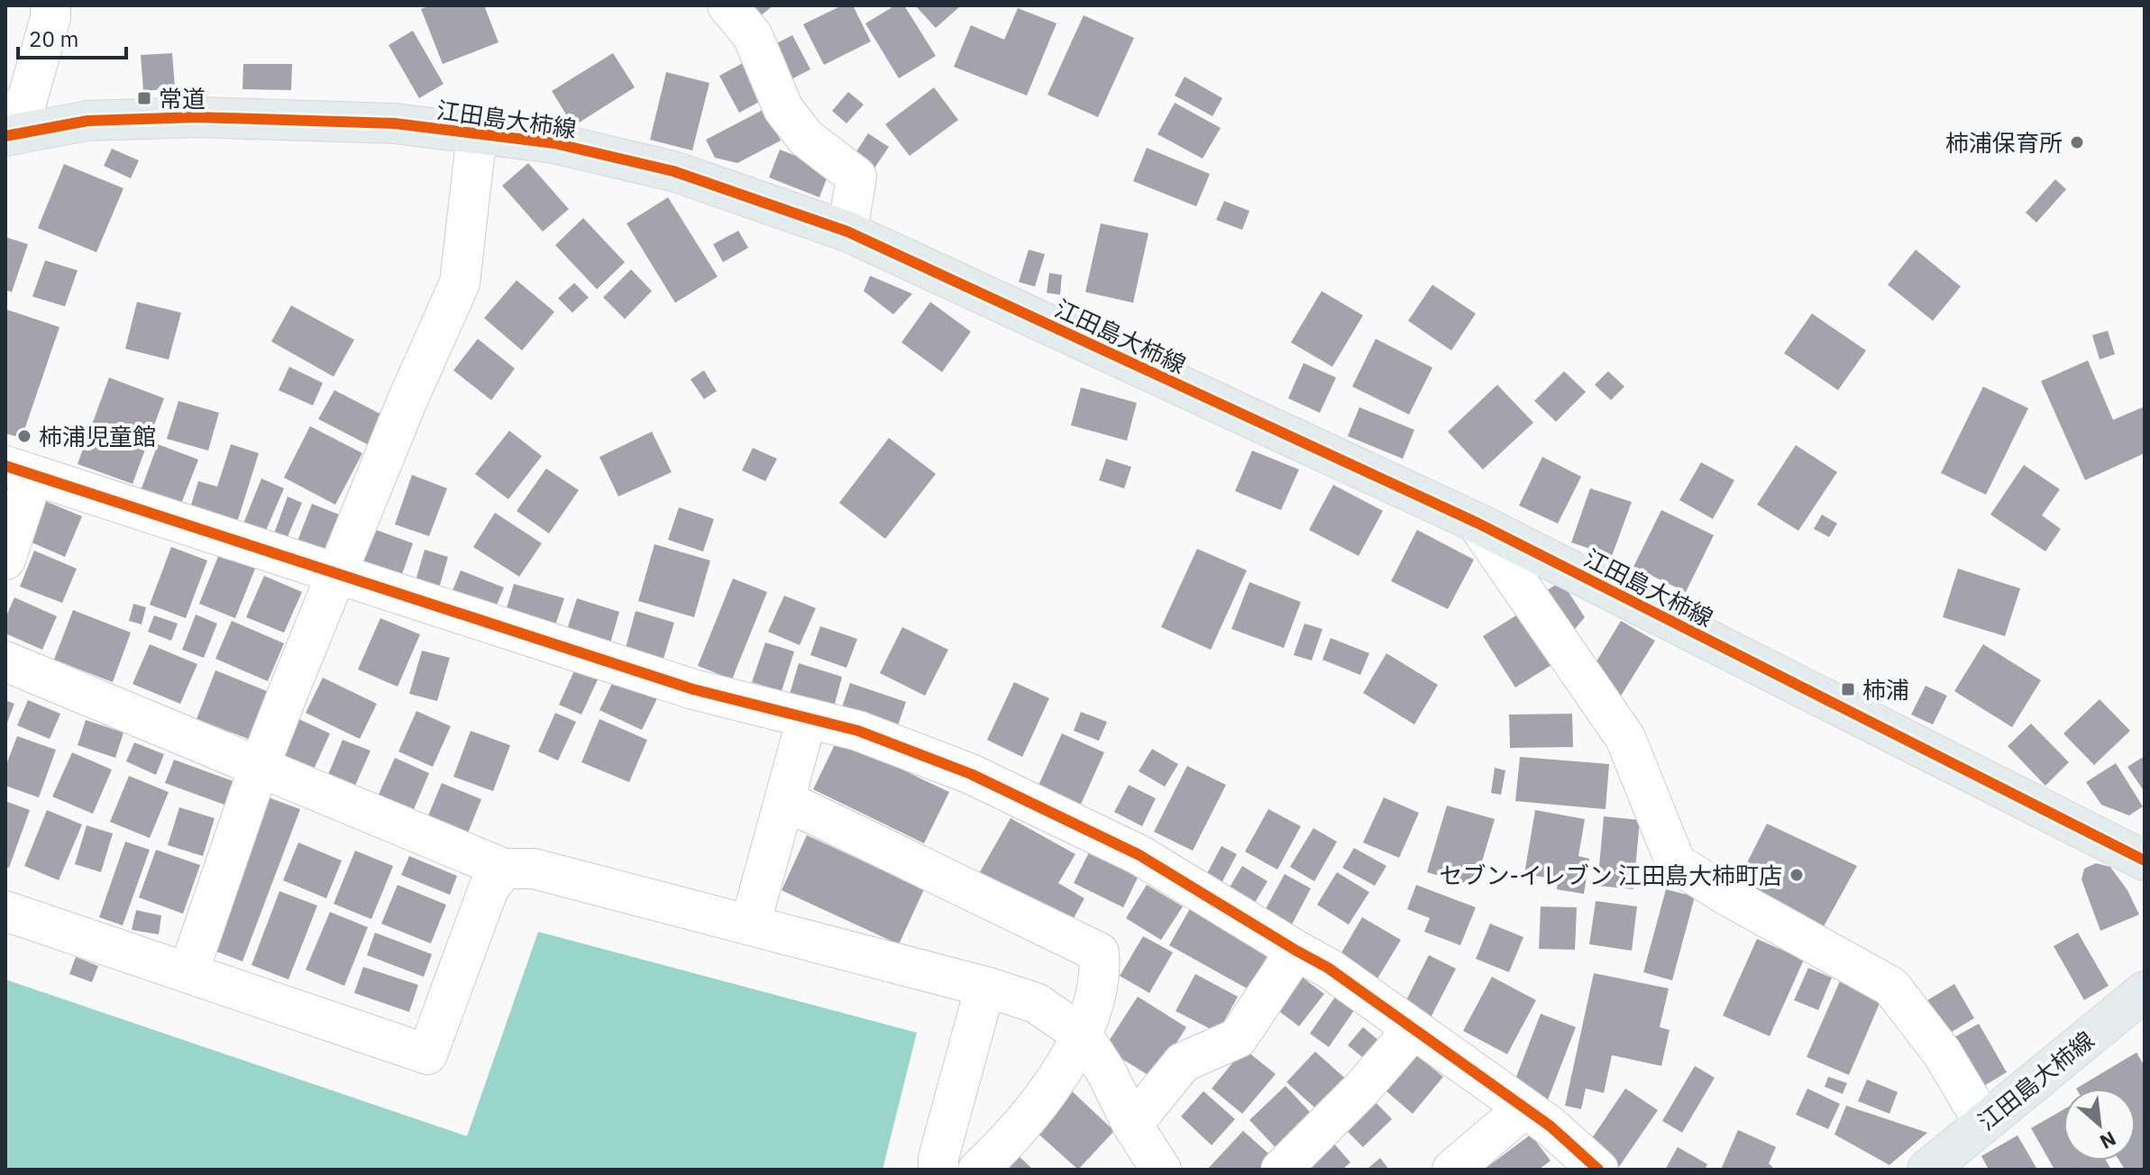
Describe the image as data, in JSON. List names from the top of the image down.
{
  "streets": {
    "main road": ["江田島大柿線"]
  },
  "places": {
    "transit": ["常道", "柿浦"],
    "other": ["柿浦保育所", "柿浦児童館", "セブン-イレブン 江田島大柿町店"]
  },
  "scale_bar": "20 m",
  "north": "bottom right"
}
